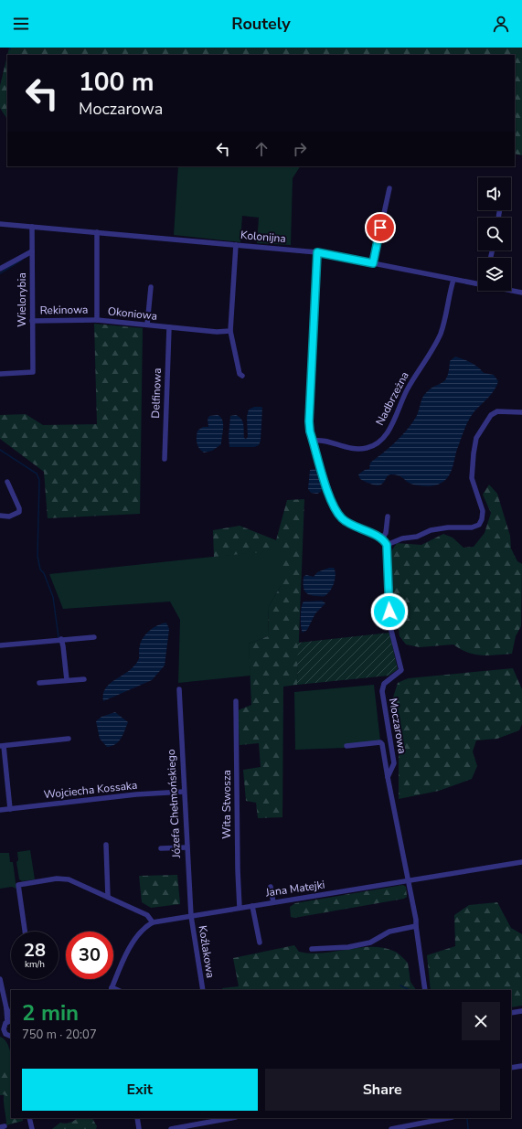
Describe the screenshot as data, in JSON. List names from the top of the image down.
{
  "streets": {
    "street": [
      "Kolonijna",
      "Wielorybia",
      "Rekinowa",
      "Okoniowa",
      "Delfinowa",
      "Nadbrzeżna",
      "Moczarowa",
      "Wojciecha Kossaka",
      "Józefa Chełmońskiego",
      "Wita Stwosza",
      "Jana Matejki",
      "Koźlakowa"
    ]
  },
  "crossings": [
    ["Kolonijna", "Wielorybia"],
    ["Kolonijna", "Okoniowa"],
    ["Kolonijna", "Nadbrzeżna"],
    ["Wielorybia", "Rekinowa"],
    ["Rekinowa", "Okoniowa"],
    ["Okoniowa", "Delfinowa"],
    ["Wojciecha Kossaka", "Józefa Chełmońskiego"],
    ["Józefa Chełmońskiego", "Jana Matejki"],
    ["Józefa Chełmońskiego", "Koźlakowa"],
    ["Wita Stwosza", "Jana Matejki"],
    ["Jana Matejki", "Koźlakowa"]
  ],
  "page": {
    "header": "Routely",
    "turn": ["100 m", "Moczarowa"],
    "speed": "28 km/h",
    "limit": "30",
    "heading": ["2 min", "750 m · 20:07"],
    "buttons": ["Exit", "Share"]
  }
}
